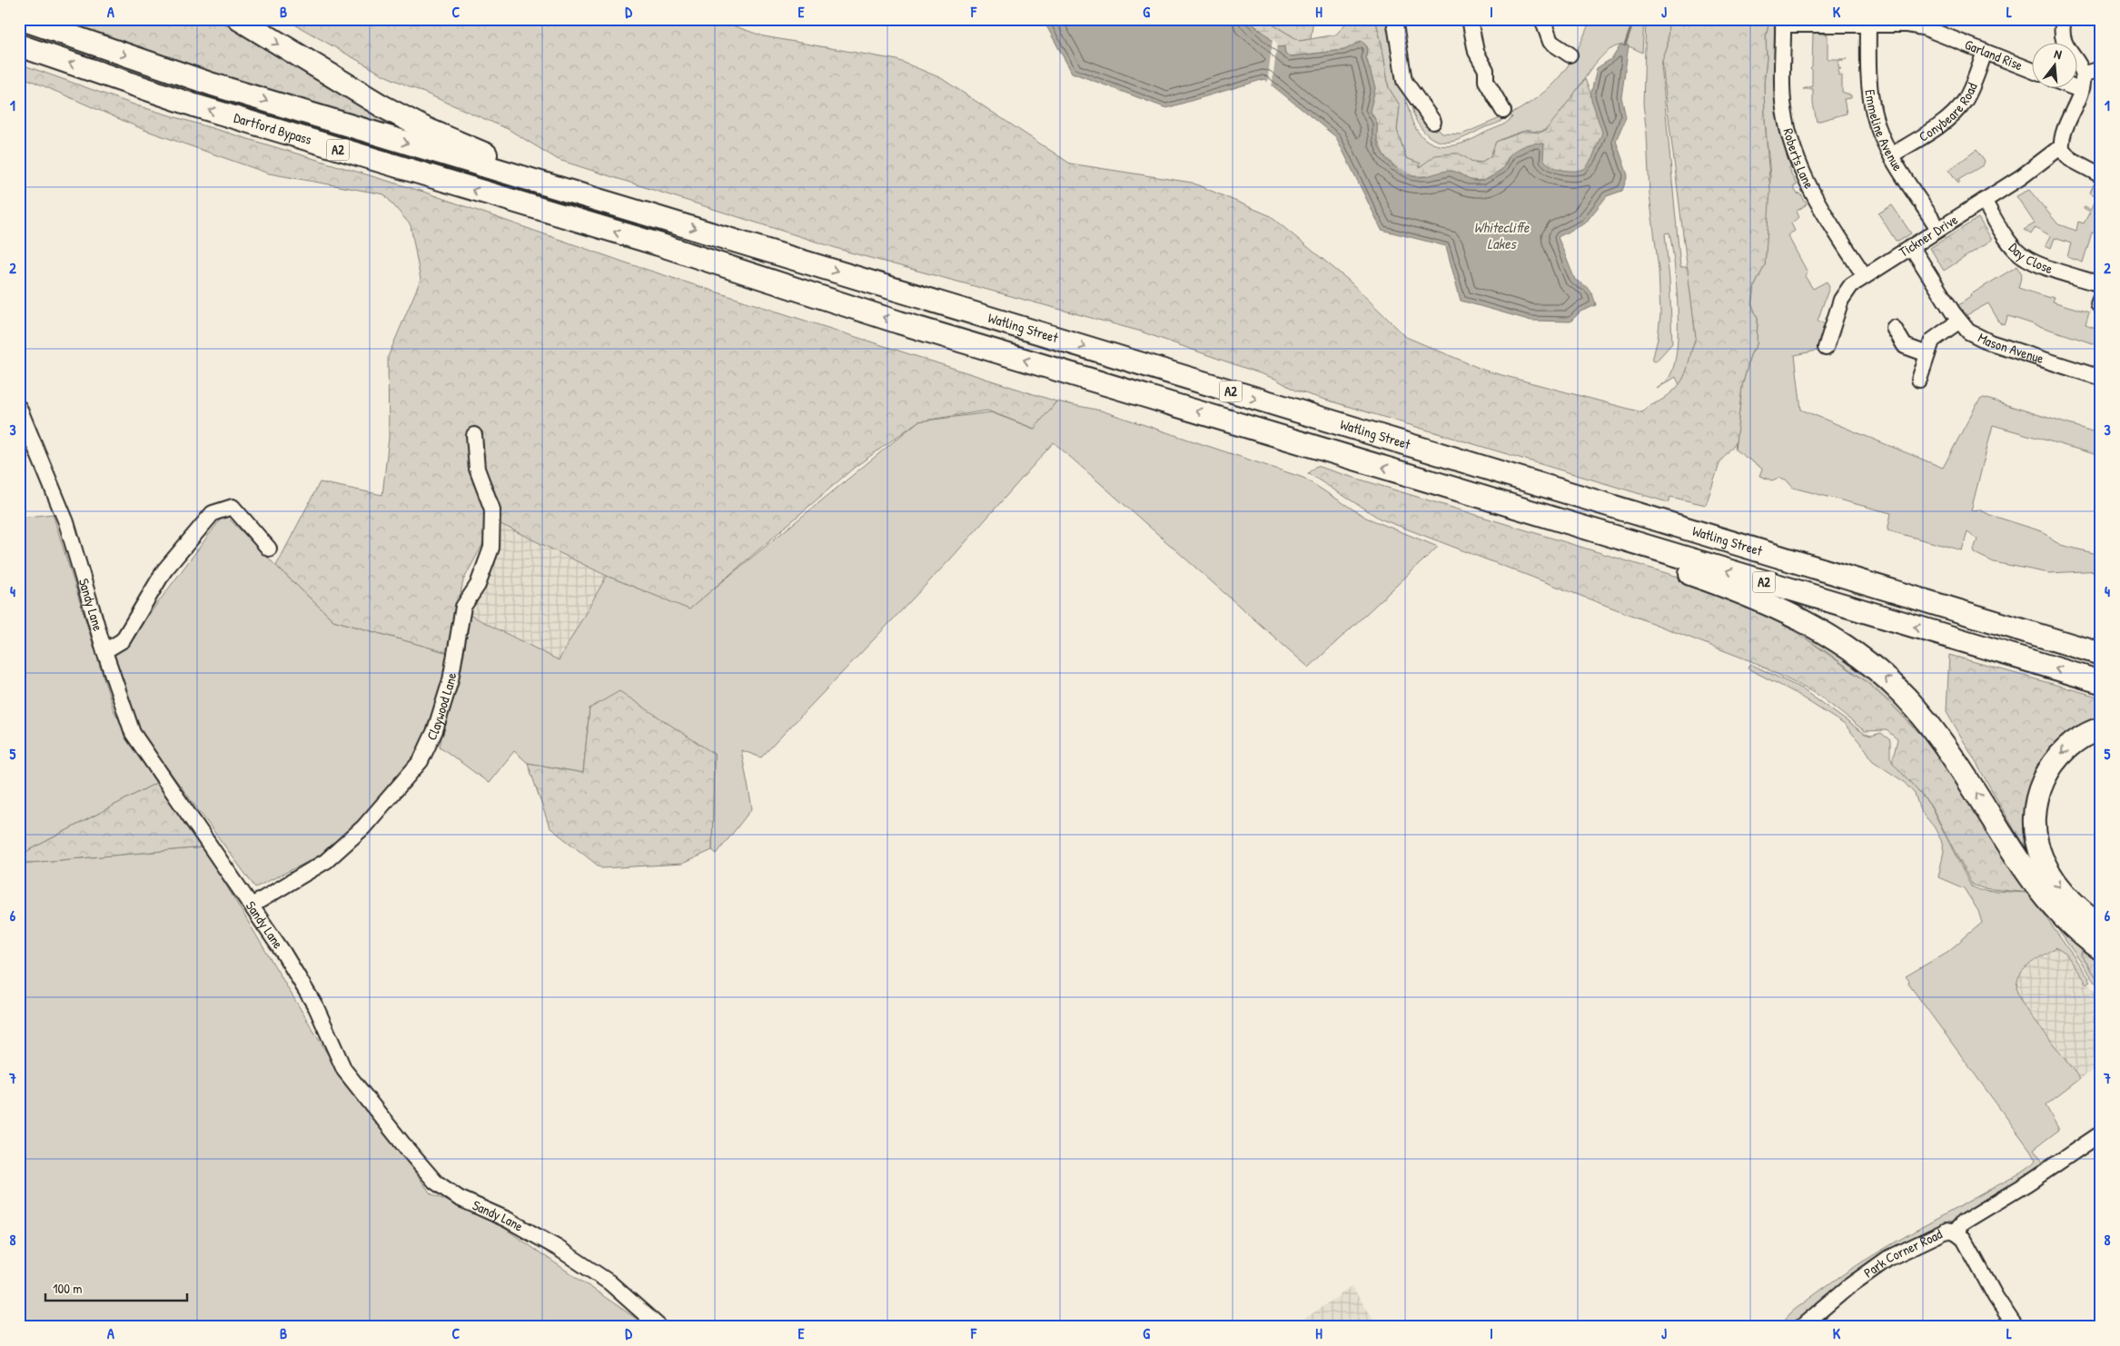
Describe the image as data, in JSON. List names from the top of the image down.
{
  "streets": {
    "highway": ["Dartford Bypass", "A2", "Watling Street"],
    "street": [
      "Garland Rise",
      "Conybeare Road",
      "Emmeline Avenue",
      "Roberts Lane",
      "Tickner Drive",
      "Day Close",
      "Mason Avenue",
      "Sandy Lane",
      "Claywood Lane",
      "Park Corner Road"
    ]
  },
  "crossings": [
    ["Garland Rise", "Conybeare Road"],
    ["Garland Rise", "Emmeline Avenue"],
    ["Garland Rise", "Roberts Lane"],
    ["Conybeare Road", "Emmeline Avenue"],
    ["Emmeline Avenue", "Tickner Drive"],
    ["Dartford Bypass", "A2"],
    ["Dartford Bypass", "Watling Street"],
    ["A2", "Watling Street"],
    ["Roberts Lane", "Tickner Drive"],
    ["Tickner Drive", "Day Close"],
    ["Tickner Drive", "Mason Avenue"],
    ["Sandy Lane", "Claywood Lane"]
  ],
  "water": ["Whitecliffe Lakes"],
  "scale_bar": "100 m",
  "north": "top",
  "grid": {
    "columns": [
      "A",
      "B",
      "C",
      "D",
      "E",
      "F",
      "G",
      "H",
      "I",
      "J",
      "K",
      "L"
    ],
    "rows": [
      "1",
      "2",
      "3",
      "4",
      "5",
      "6",
      "7",
      "8"
    ]
  }
}
